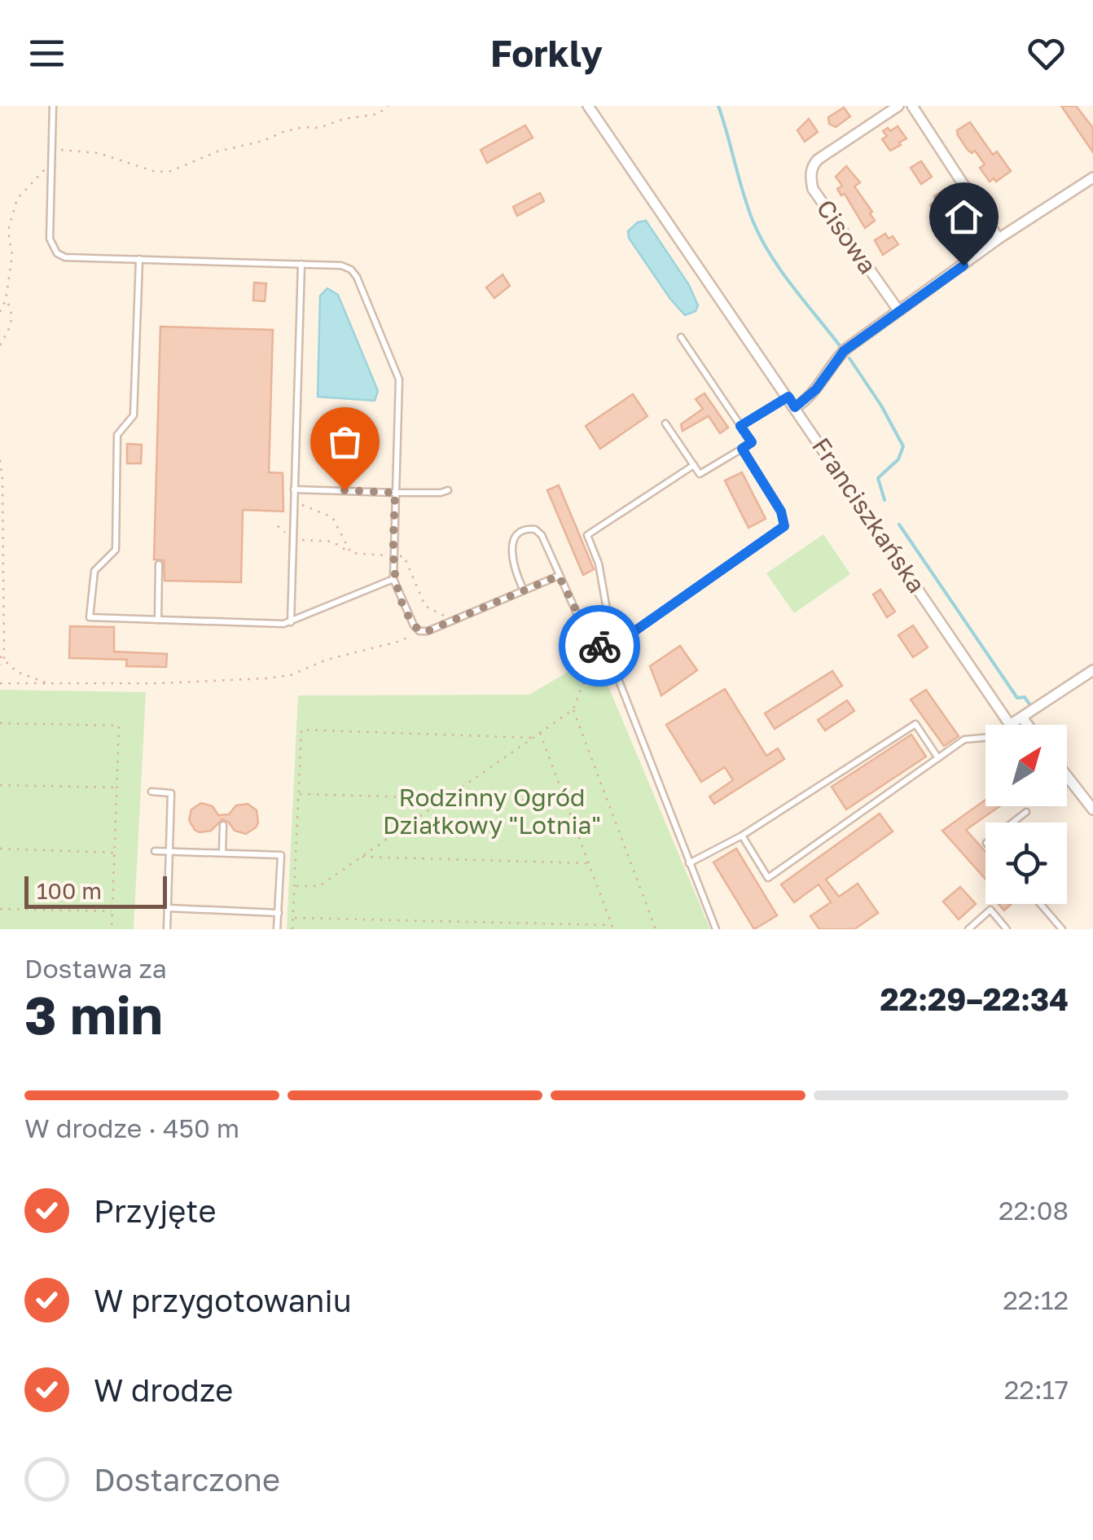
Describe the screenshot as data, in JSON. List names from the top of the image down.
{
  "streets": {
    "street": ["Cisowa", "Franciszkańska"]
  },
  "parks": ["Rodzinny Ogród Działkowy \"Lotnia\""],
  "scale_bar": "100 m",
  "north": "top right",
  "page": {
    "header": "Forkly",
    "scale": "100 m",
    "heading": ["3 min", "Dostawa za", "22:29–22:34"],
    "bar": "W drodze · 450 m",
    "list": [
      ["Przyjęte", "22:08"],
      ["W przygotowaniu", "22:12"],
      ["W drodze", "22:17"],
      "Dostarczone"
    ]
  }
}
